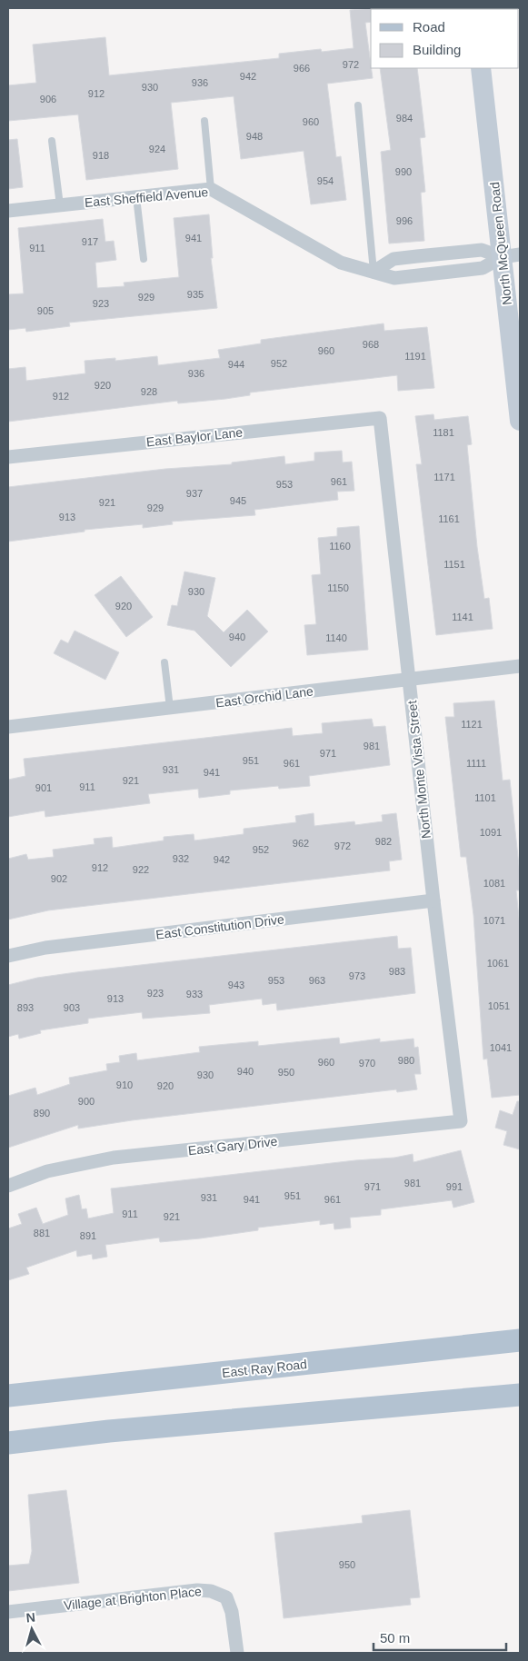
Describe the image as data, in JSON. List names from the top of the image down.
{
  "streets": {
    "main road": ["North McQueen Road", "East Ray Road"],
    "street": [
      "East Sheffield Avenue",
      "East Baylor Lane",
      "East Orchid Lane",
      "North Monte Vista Street",
      "East Constitution Drive",
      "East Gary Drive",
      "Village at Brighton Place"
    ]
  },
  "crossings": [
    ["East Sheffield Avenue", "North McQueen Road"],
    ["East Baylor Lane", "North Monte Vista Street"],
    ["East Orchid Lane", "North Monte Vista Street"],
    ["North Monte Vista Street", "East Constitution Drive"],
    ["North Monte Vista Street", "East Gary Drive"]
  ],
  "house_numbers": [
    "972",
    "966",
    "942",
    "936",
    "930",
    "912",
    "906",
    "984",
    "960",
    "948",
    "924",
    "918",
    "990",
    "954",
    "996",
    "941",
    "917",
    "911",
    "935",
    "929",
    "923",
    "905",
    "968",
    "960",
    "1191",
    "952",
    "944",
    "936",
    "920",
    "928",
    "912",
    "1181",
    "1171",
    "961",
    "953",
    "937",
    "945",
    "921",
    "929",
    "913",
    "1161",
    "1160",
    "1151",
    "1150",
    "930",
    "920",
    "1141",
    "940",
    "1140",
    "1121",
    "981",
    "971",
    "951",
    "961",
    "1111",
    "931",
    "941",
    "921",
    "911",
    "901",
    "1101",
    "1091",
    "982",
    "962",
    "972",
    "952",
    "932",
    "942",
    "912",
    "922",
    "902",
    "1081",
    "1071",
    "1061",
    "983",
    "973",
    "953",
    "963",
    "943",
    "923",
    "933",
    "913",
    "1051",
    "893",
    "903",
    "1041",
    "980",
    "960",
    "970",
    "940",
    "950",
    "930",
    "910",
    "920",
    "900",
    "890",
    "981",
    "971",
    "991",
    "951",
    "931",
    "941",
    "961",
    "911",
    "921",
    "881",
    "891",
    "950"
  ],
  "legend": ["Road", "Building"],
  "scale_bar": "50 m",
  "north": "top"
}
